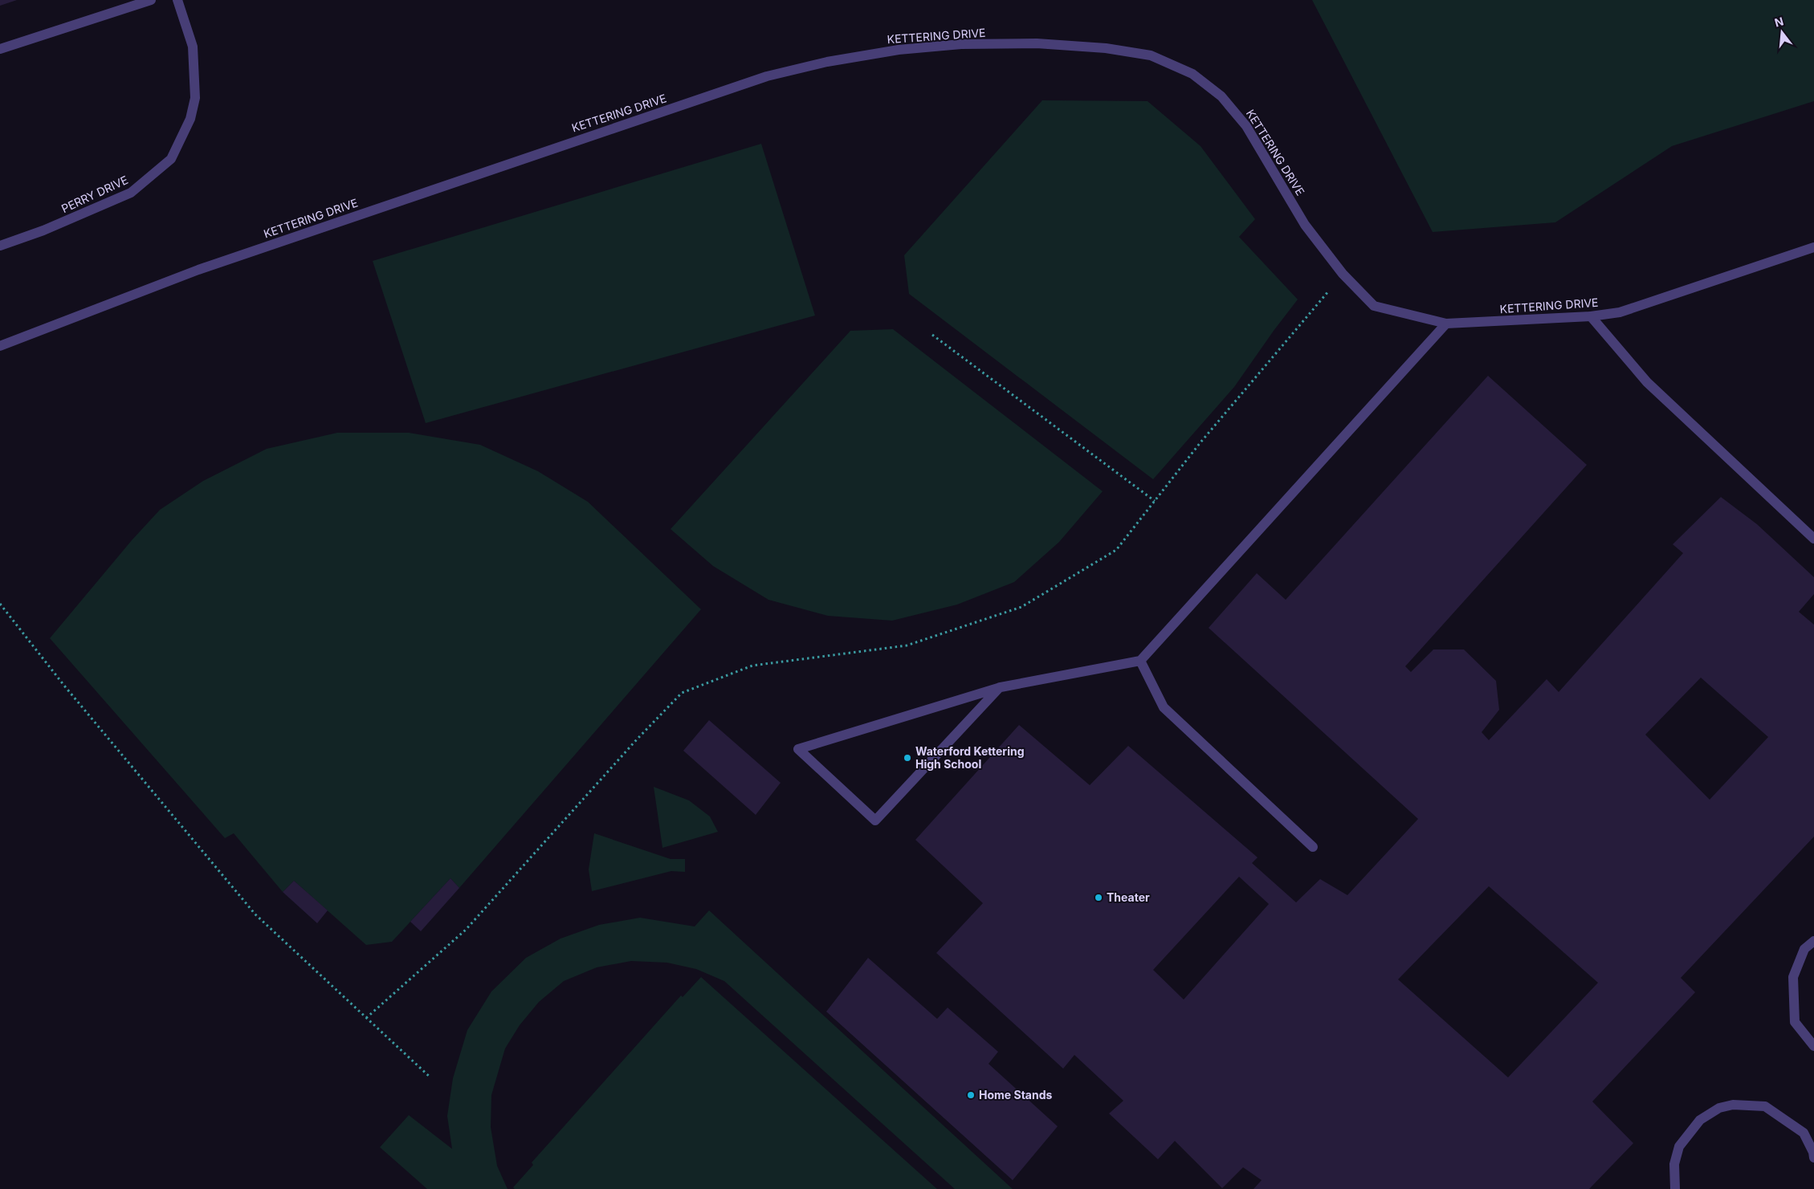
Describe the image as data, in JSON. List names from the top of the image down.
{
  "streets": {
    "street": ["KETTERING DRIVE", "PERRY DRIVE"]
  },
  "places": ["Waterford Kettering High School", "Theater", "Home Stands"],
  "north": "top"
}
